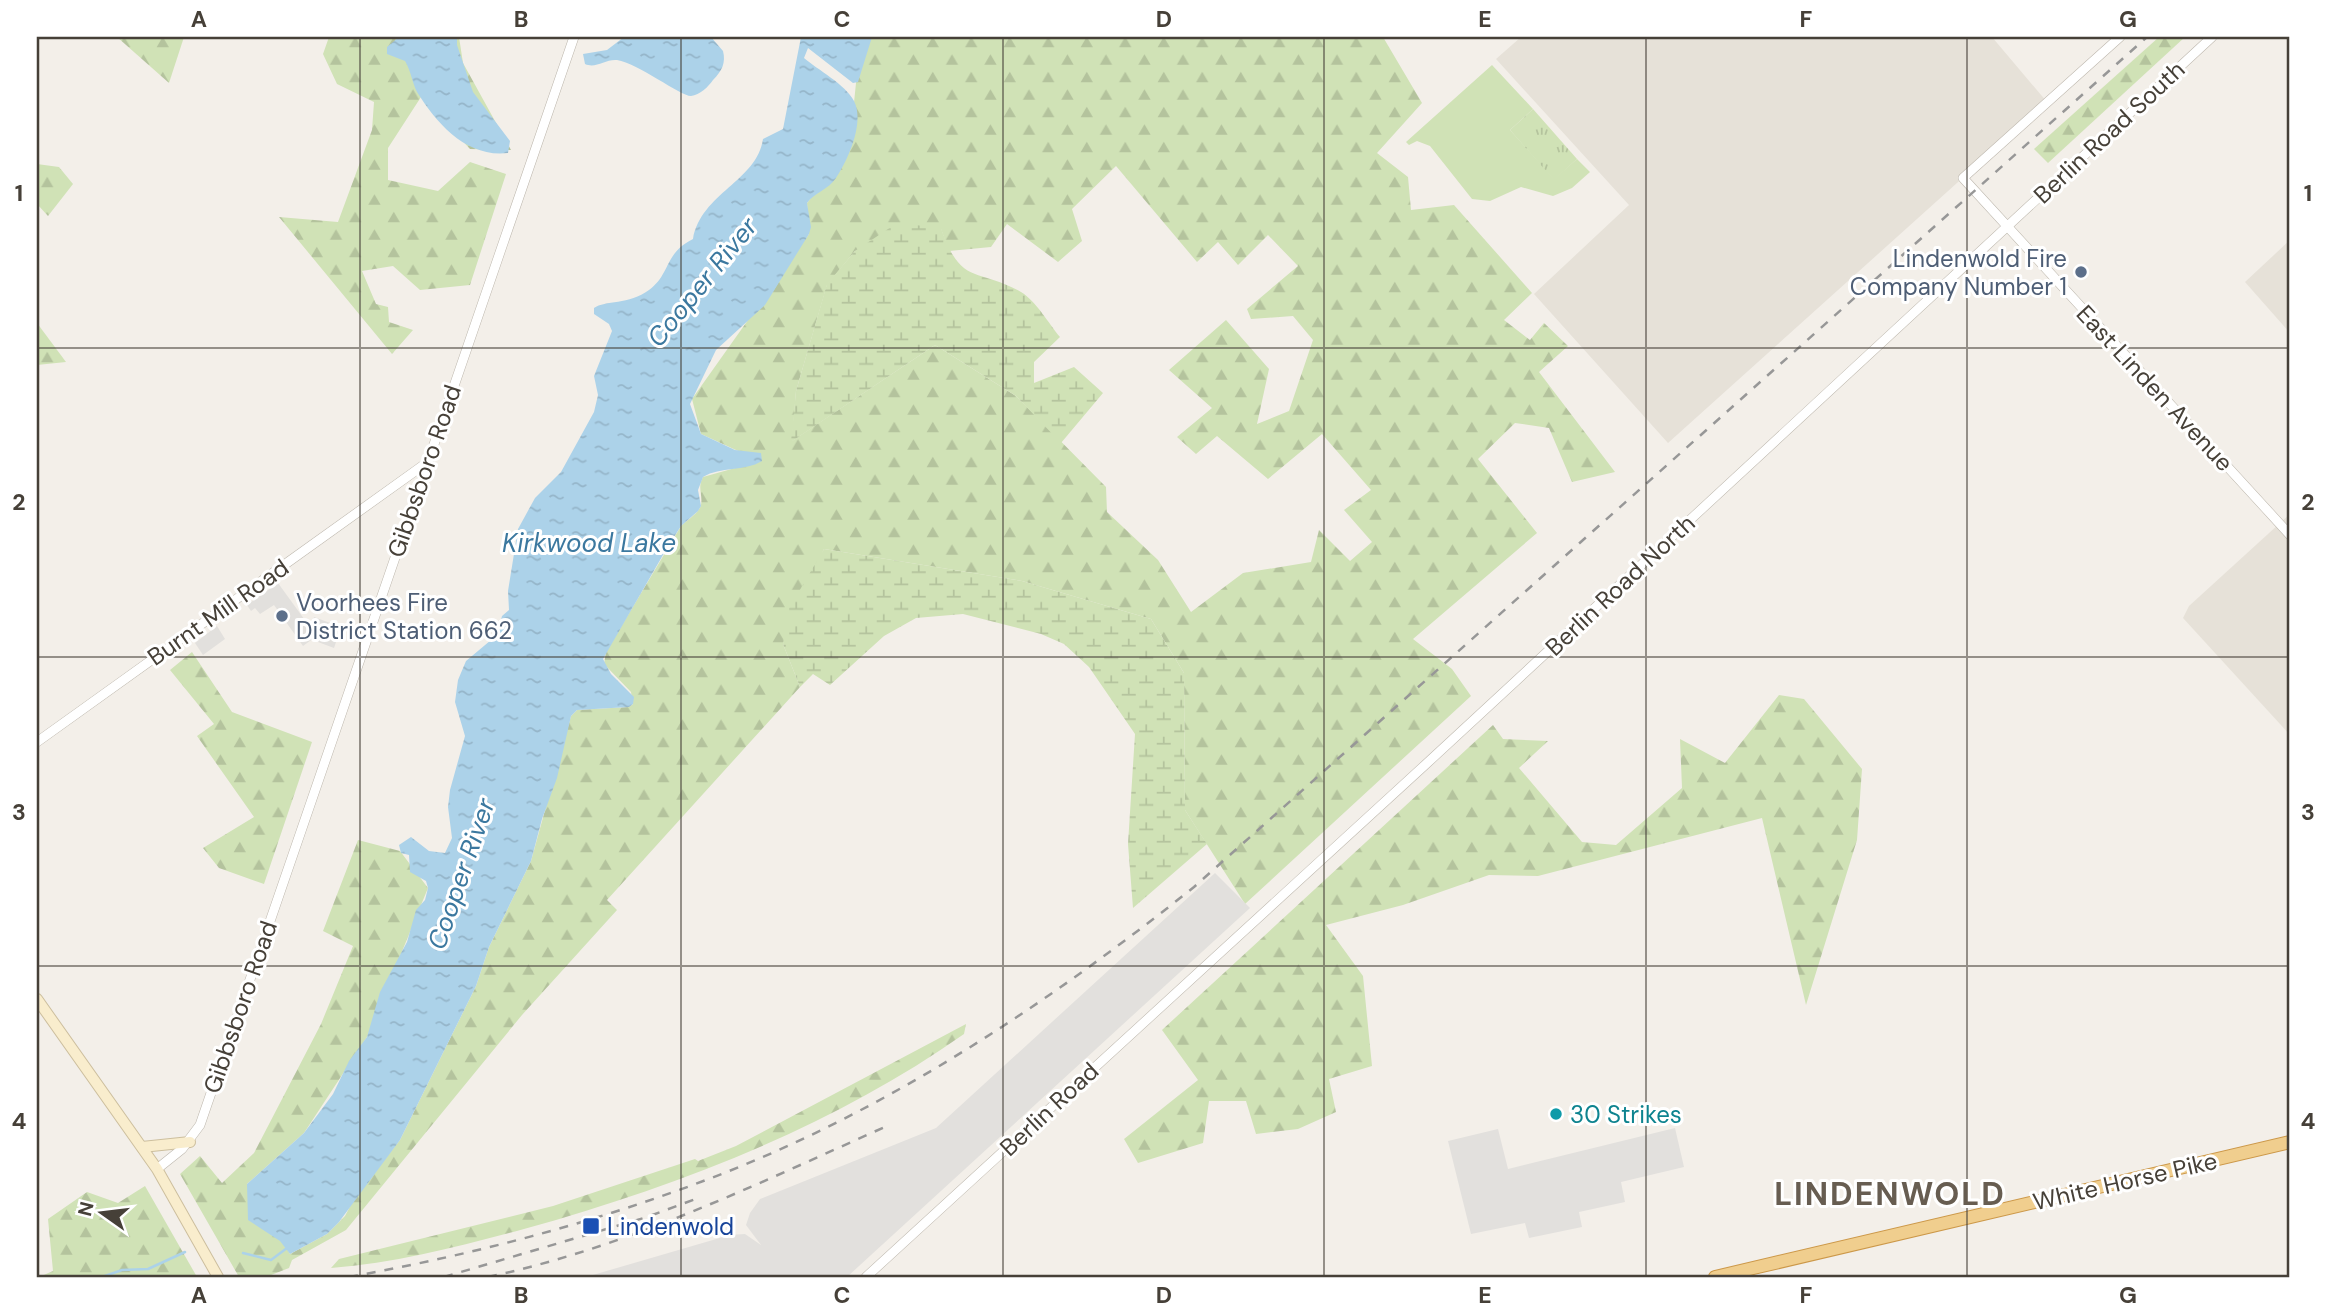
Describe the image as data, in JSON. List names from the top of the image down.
{
  "streets": {
    "highway": ["White Horse Pike"],
    "street": [
      "Berlin Road South",
      "East Linden Avenue",
      "Gibbsboro Road",
      "Berlin Road North",
      "Burnt Mill Road",
      "Berlin Road"
    ]
  },
  "crossings": [
    ["Berlin Road South", "East Linden Avenue"],
    ["Berlin Road South", "Berlin Road North"],
    ["East Linden Avenue", "Berlin Road North"],
    ["Gibbsboro Road", "Burnt Mill Road"],
    ["Berlin Road North", "Berlin Road"]
  ],
  "districts": ["LINDENWOLD"],
  "water": ["Cooper River", "Kirkwood Lake"],
  "places": {
    "other": ["Lindenwold Fire Company Number 1", "Voorhees Fire District Station 662", "30 Strikes"],
    "transit": ["Lindenwold"]
  },
  "north": "left",
  "grid": {
    "columns": [
      "A",
      "B",
      "C",
      "D",
      "E",
      "F",
      "G"
    ],
    "rows": [
      "1",
      "2",
      "3",
      "4"
    ]
  }
}
